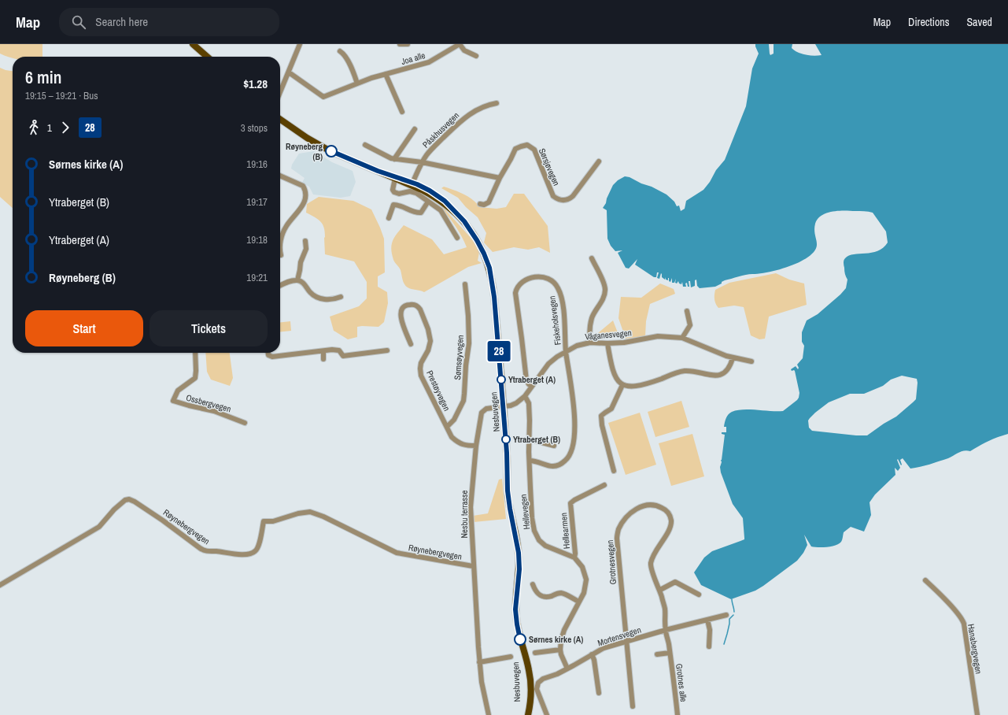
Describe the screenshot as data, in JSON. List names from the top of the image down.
{
  "streets": {
    "main road": ["Nesbuvegen"],
    "street": [
      "Joa alle",
      "Påskhusvegen",
      "Sørsjøvegen",
      "Fiskeholsvegen",
      "Våganesvegen",
      "Sømsøyvegen",
      "Prestøyvegen",
      "Ossbergvegen",
      "Hellevegen",
      "Nesbu terrasse",
      "Røynebergvegen",
      "Hellearmen",
      "Grotnesvegen",
      "Mortensvegen",
      "Hanabergvegen",
      "Grotnes alle"
    ]
  },
  "crossings": [
    ["Påskhusvegen", "Nesbuvegen"],
    ["Fiskeholsvegen", "Våganesvegen"],
    ["Fiskeholsvegen", "Hellevegen"],
    ["Våganesvegen", "Nesbuvegen"],
    ["Våganesvegen", "Hellevegen"],
    ["Våganesvegen", "Nesbu terrasse"],
    ["Sømsøyvegen", "Prestøyvegen"],
    ["Prestøyvegen", "Nesbu terrasse"],
    ["Nesbuvegen", "Nesbu terrasse"],
    ["Hellevegen", "Hellearmen"],
    ["Nesbu terrasse", "Røynebergvegen"],
    ["Grotnesvegen", "Mortensvegen"],
    ["Grotnesvegen", "Grotnes alle"],
    ["Mortensvegen", "Grotnes alle"]
  ],
  "places": [
    "Røyneberg (B)",
    "Ytraberget (A)",
    "Ytraberget (B)",
    "Sørnes kirke (A)"
  ],
  "lines": ["bus line 28"],
  "page": {
    "header": "Map",
    "search": "Search here",
    "nav": ["Map", "Directions", "Saved"],
    "on_map": "28",
    "heading": ["6 min", "19:15 – 19:21 · Bus", "$1.28"],
    "legs": ["1", "28", "3 stops"],
    "list": [
      {
        "name": "Sørnes kirke (A)",
        "value": "19:16"
      },
      {
        "name": "Ytraberget (B)",
        "value": "19:17"
      },
      {
        "name": "Ytraberget (A)",
        "value": "19:18"
      },
      {
        "name": "Røyneberg (B)",
        "value": "19:21"
      }
    ],
    "buttons": ["Start", "Tickets"]
  }
}
